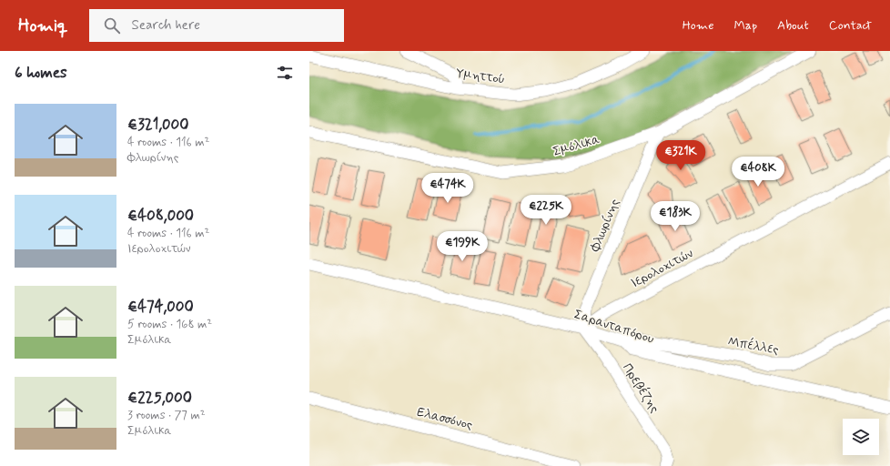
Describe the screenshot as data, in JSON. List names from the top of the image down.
{
  "streets": {
    "street": [
      "Υμηττού",
      "Σμόλικα",
      "Φλωρίνης",
      "Ιερολοχιτών",
      "Σαρανταπόρου",
      "Μπέλλες",
      "Πρεβέζης",
      "Ελασσόνος"
    ]
  },
  "crossings": [
    ["Σμόλικα", "Φλωρίνης"],
    ["Φλωρίνης", "Ιερολοχιτών"],
    ["Φλωρίνης", "Σαρανταπόρου"],
    ["Φλωρίνης", "Πρεβέζης"],
    ["Ιερολοχιτών", "Σαρανταπόρου"],
    ["Ιερολοχιτών", "Πρεβέζης"],
    ["Σαρανταπόρου", "Μπέλλες"],
    ["Σαρανταπόρου", "Πρεβέζης"]
  ],
  "page": {
    "header": "Homiq",
    "search": "Search here",
    "nav": [
      "Home",
      "Map",
      "About",
      "Contact"
    ],
    "heading": "6 homes",
    "list": [
      {
        "name": "€321,000",
        "note": "4 rooms · 116 m² · Φλωρίνης"
      },
      {
        "name": "€408,000",
        "note": "4 rooms · 116 m² · Ιερολοχιτών"
      },
      {
        "name": "€474,000",
        "note": "5 rooms · 168 m² · Σμόλικα"
      },
      {
        "name": "€225,000",
        "note": "3 rooms · 77 m² · Σμόλικα"
      }
    ],
    "price": [
      "€321K",
      "€408K",
      "€474K",
      "€225K",
      "€183K",
      "€199K"
    ]
  }
}
